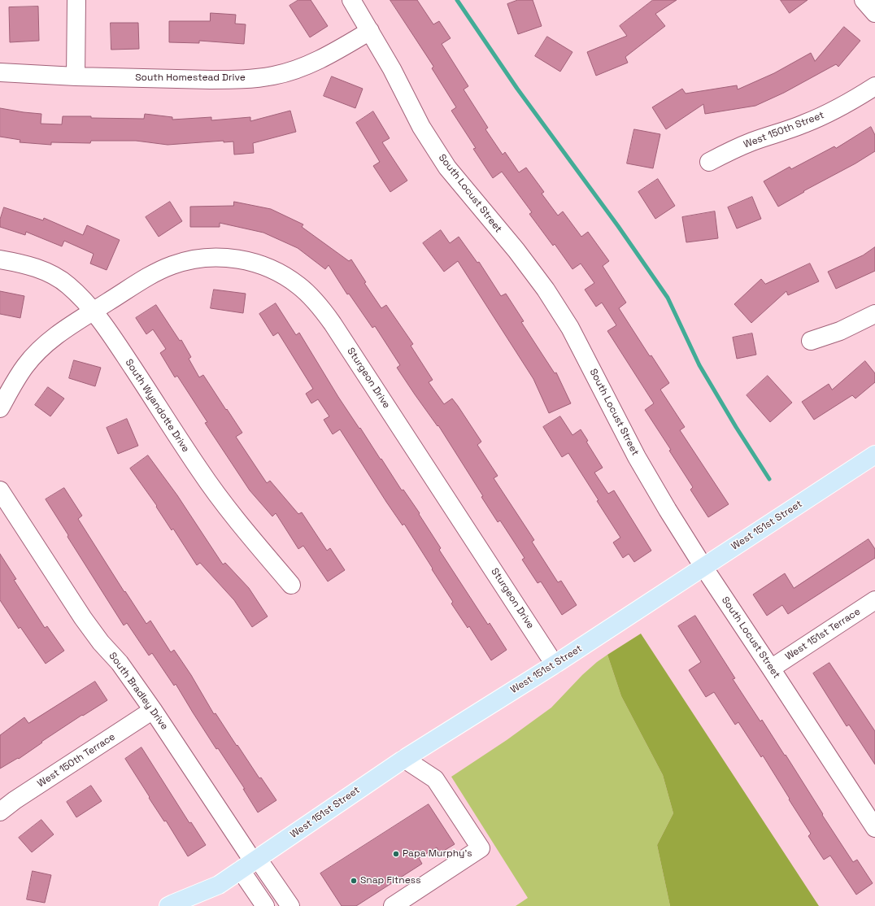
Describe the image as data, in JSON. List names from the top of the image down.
{
  "streets": {
    "main road": ["West 151st Street"],
    "street": [
      "South Homestead Drive",
      "West 150th Street",
      "South Locust Street",
      "Sturgeon Drive",
      "South Wyandotte Drive",
      "West 151st Terrace",
      "South Bradley Drive",
      "West 150th Terrace"
    ]
  },
  "crossings": [
    ["South Homestead Drive", "South Locust Street"],
    ["South Locust Street", "West 151st Street"],
    ["South Locust Street", "West 151st Terrace"],
    ["Sturgeon Drive", "South Wyandotte Drive"],
    ["Sturgeon Drive", "West 151st Street"],
    ["West 151st Street", "South Bradley Drive"],
    ["South Bradley Drive", "West 150th Terrace"]
  ],
  "places": ["Papa Murphy's", "Snap Fitness"]
}
